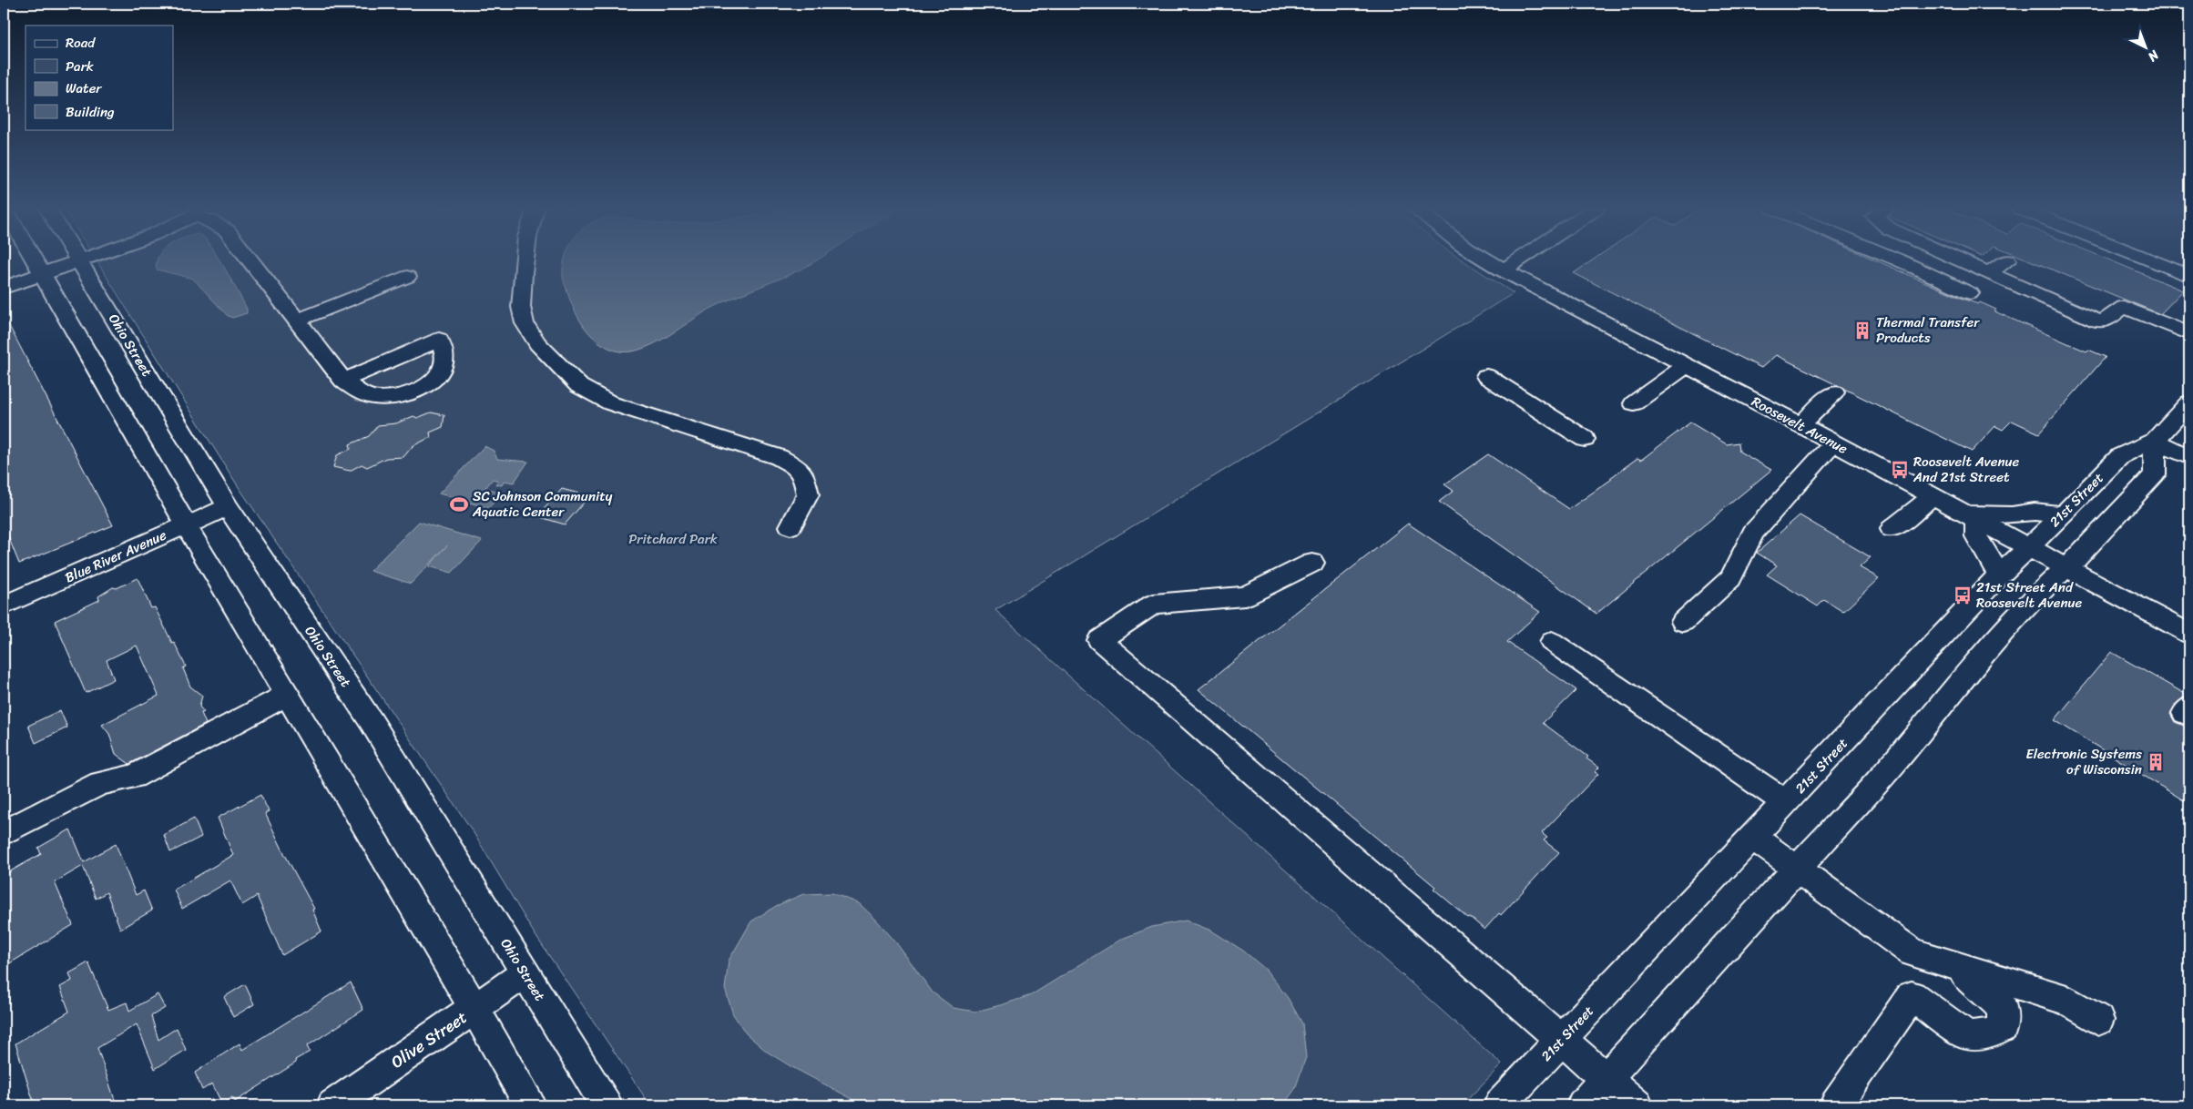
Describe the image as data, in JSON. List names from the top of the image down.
{
  "streets": {
    "street": [
      "Ohio Street",
      "Roosevelt Avenue",
      "21st Street",
      "Blue River Avenue",
      "Olive Street"
    ]
  },
  "crossings": [
    ["Ohio Street", "Blue River Avenue"],
    ["Ohio Street", "Olive Street"],
    ["Roosevelt Avenue", "21st Street"]
  ],
  "parks": ["Pritchard Park"],
  "places": {
    "building": ["Thermal Transfer Products", "Electronic Systems of Wisconsin"],
    "bus stop": ["Roosevelt Avenue And 21st Street", "21st Street And Roosevelt Avenue"],
    "sports": ["SC Johnson Community Aquatic Center"]
  },
  "legend": [
    "Road",
    "Park",
    "Water",
    "Building"
  ],
  "north": "bottom right"
}
